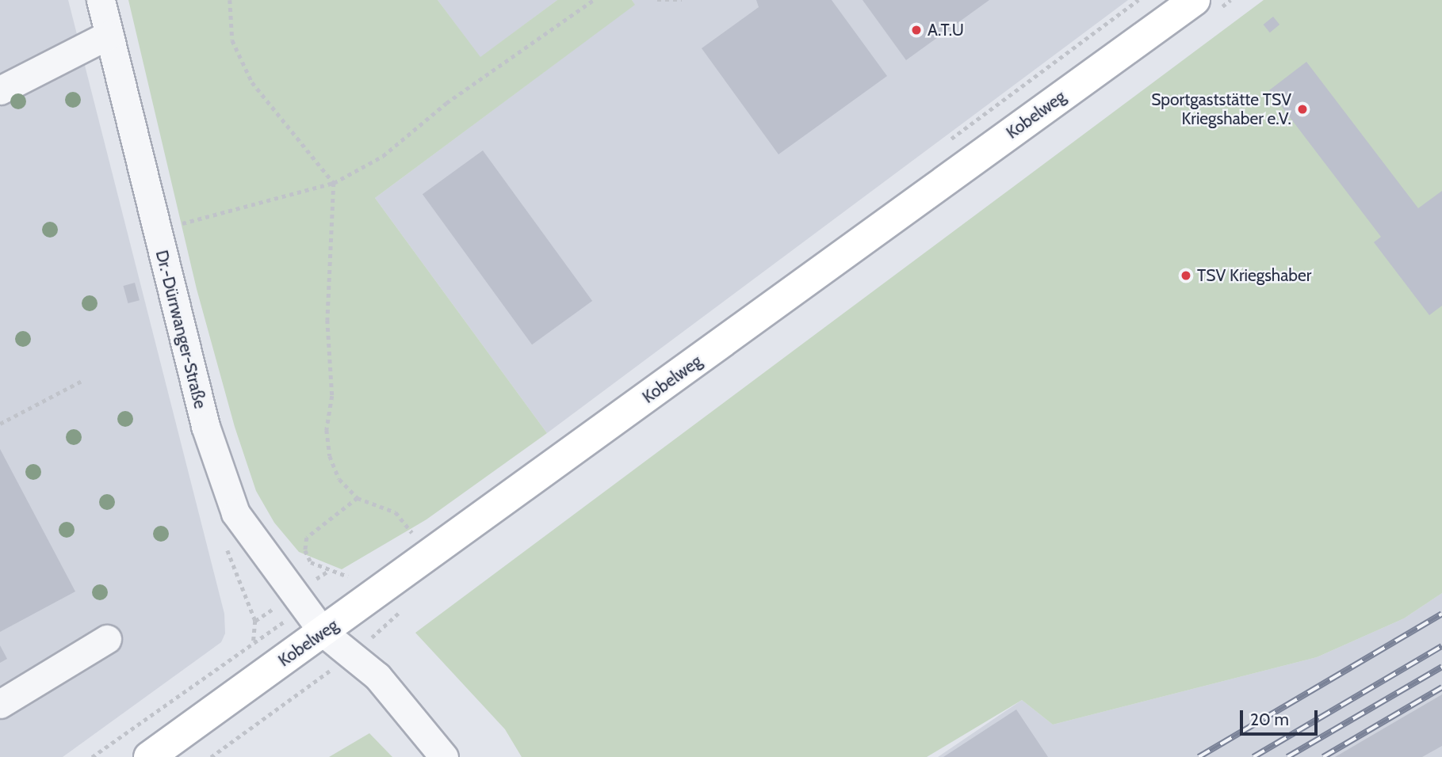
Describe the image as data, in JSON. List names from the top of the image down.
{
  "streets": {
    "main road": ["Kobelweg"],
    "street": ["Dr.-Dürrwanger-Straße"]
  },
  "crossings": [
    ["Kobelweg", "Dr.-Dürrwanger-Straße"]
  ],
  "places": ["A.T.U", "Sportgaststätte TSV Kriegshaber e.V.", "TSV Kriegshaber"],
  "scale_bar": "20 m"
}
